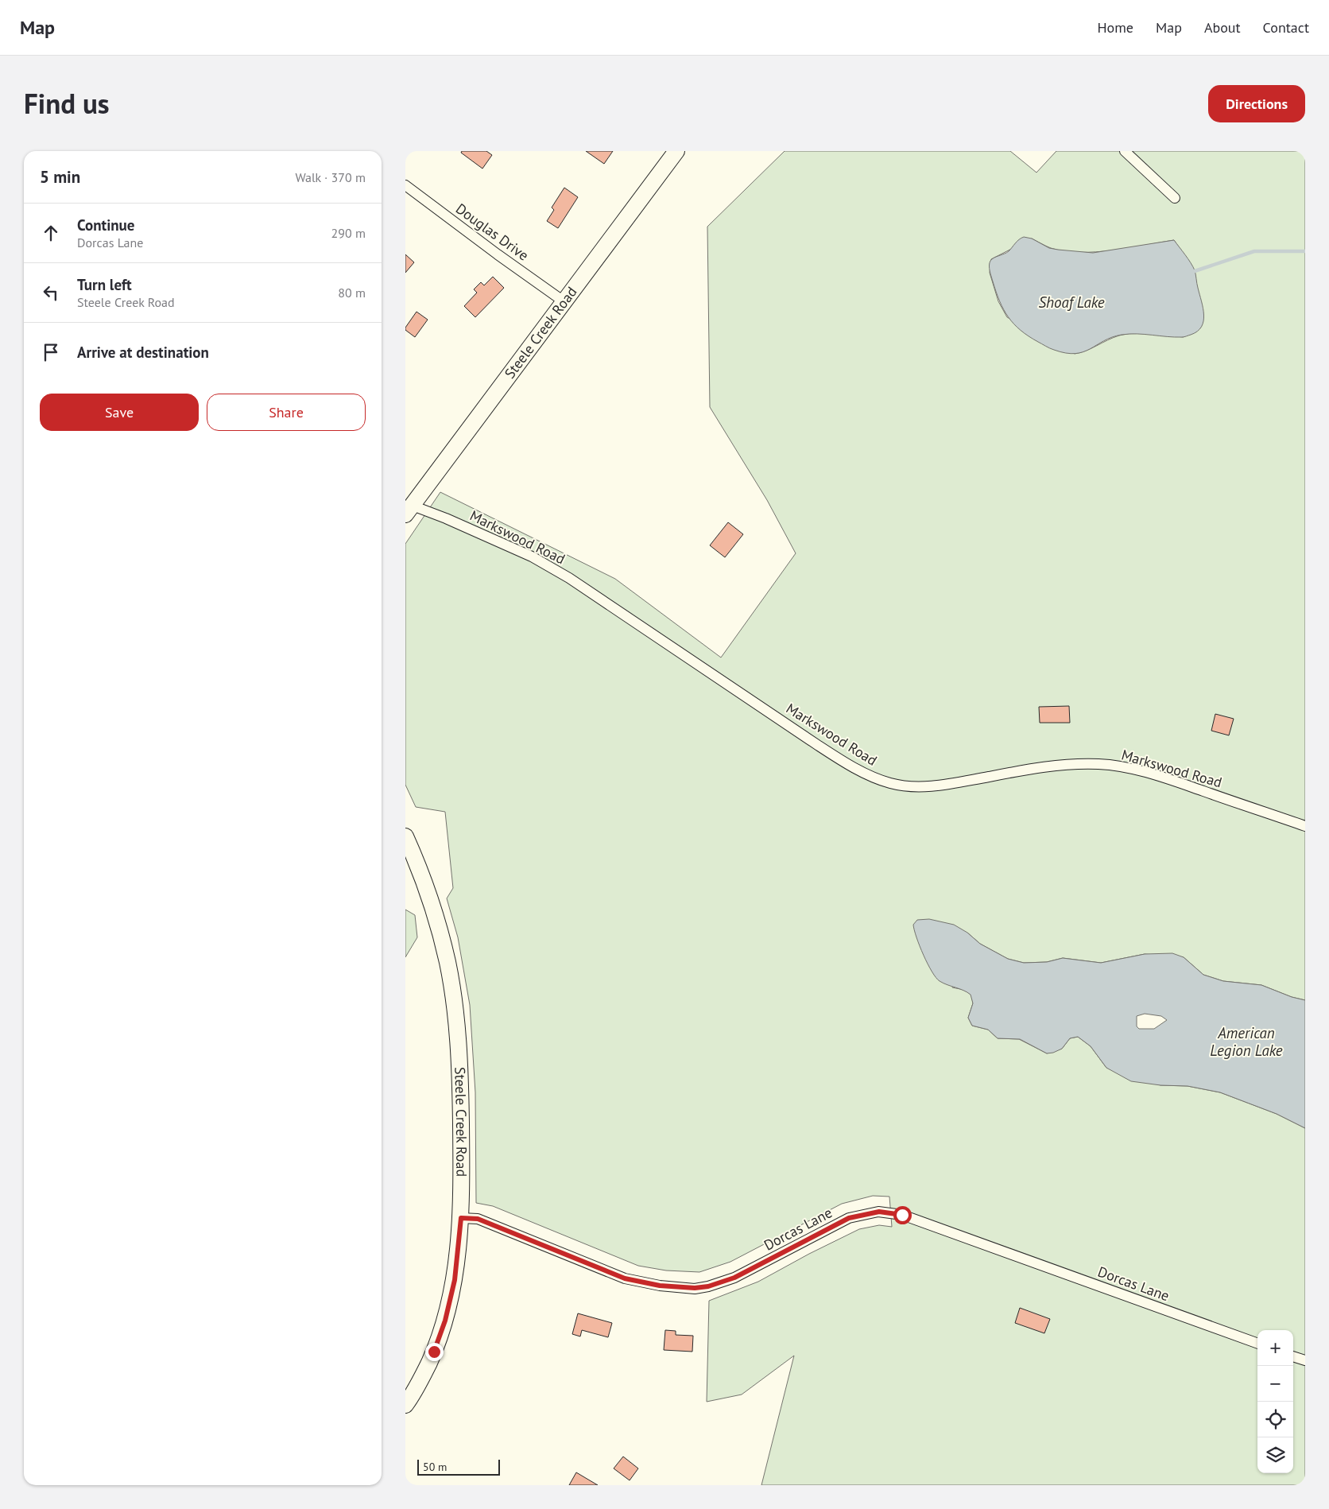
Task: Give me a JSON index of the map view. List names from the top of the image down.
{
  "streets": {
    "main road": ["Steele Creek Road"],
    "street": ["Douglas Drive", "Markswood Road", "Dorcas Lane"]
  },
  "crossings": [
    ["Douglas Drive", "Steele Creek Road"],
    ["Steele Creek Road", "Markswood Road"],
    ["Steele Creek Road", "Dorcas Lane"]
  ],
  "water": ["Shoaf Lake", "American Legion Lake"],
  "scale_bar": "50 m",
  "page": {
    "header": "Map",
    "nav": [
      "Home",
      "Map",
      "About",
      "Contact"
    ],
    "title": "Find us",
    "buttons": [
      "Directions",
      ["Save", "Share"]
    ],
    "heading": ["5 min", "Walk · 370 m"],
    "list": [
      ["Continue", "Dorcas Lane", "290 m"],
      ["Turn left", "Steele Creek Road", "80 m"],
      "Arrive at destination"
    ],
    "map_buttons": ["+", "−"],
    "scale": "50 m"
  }
}
